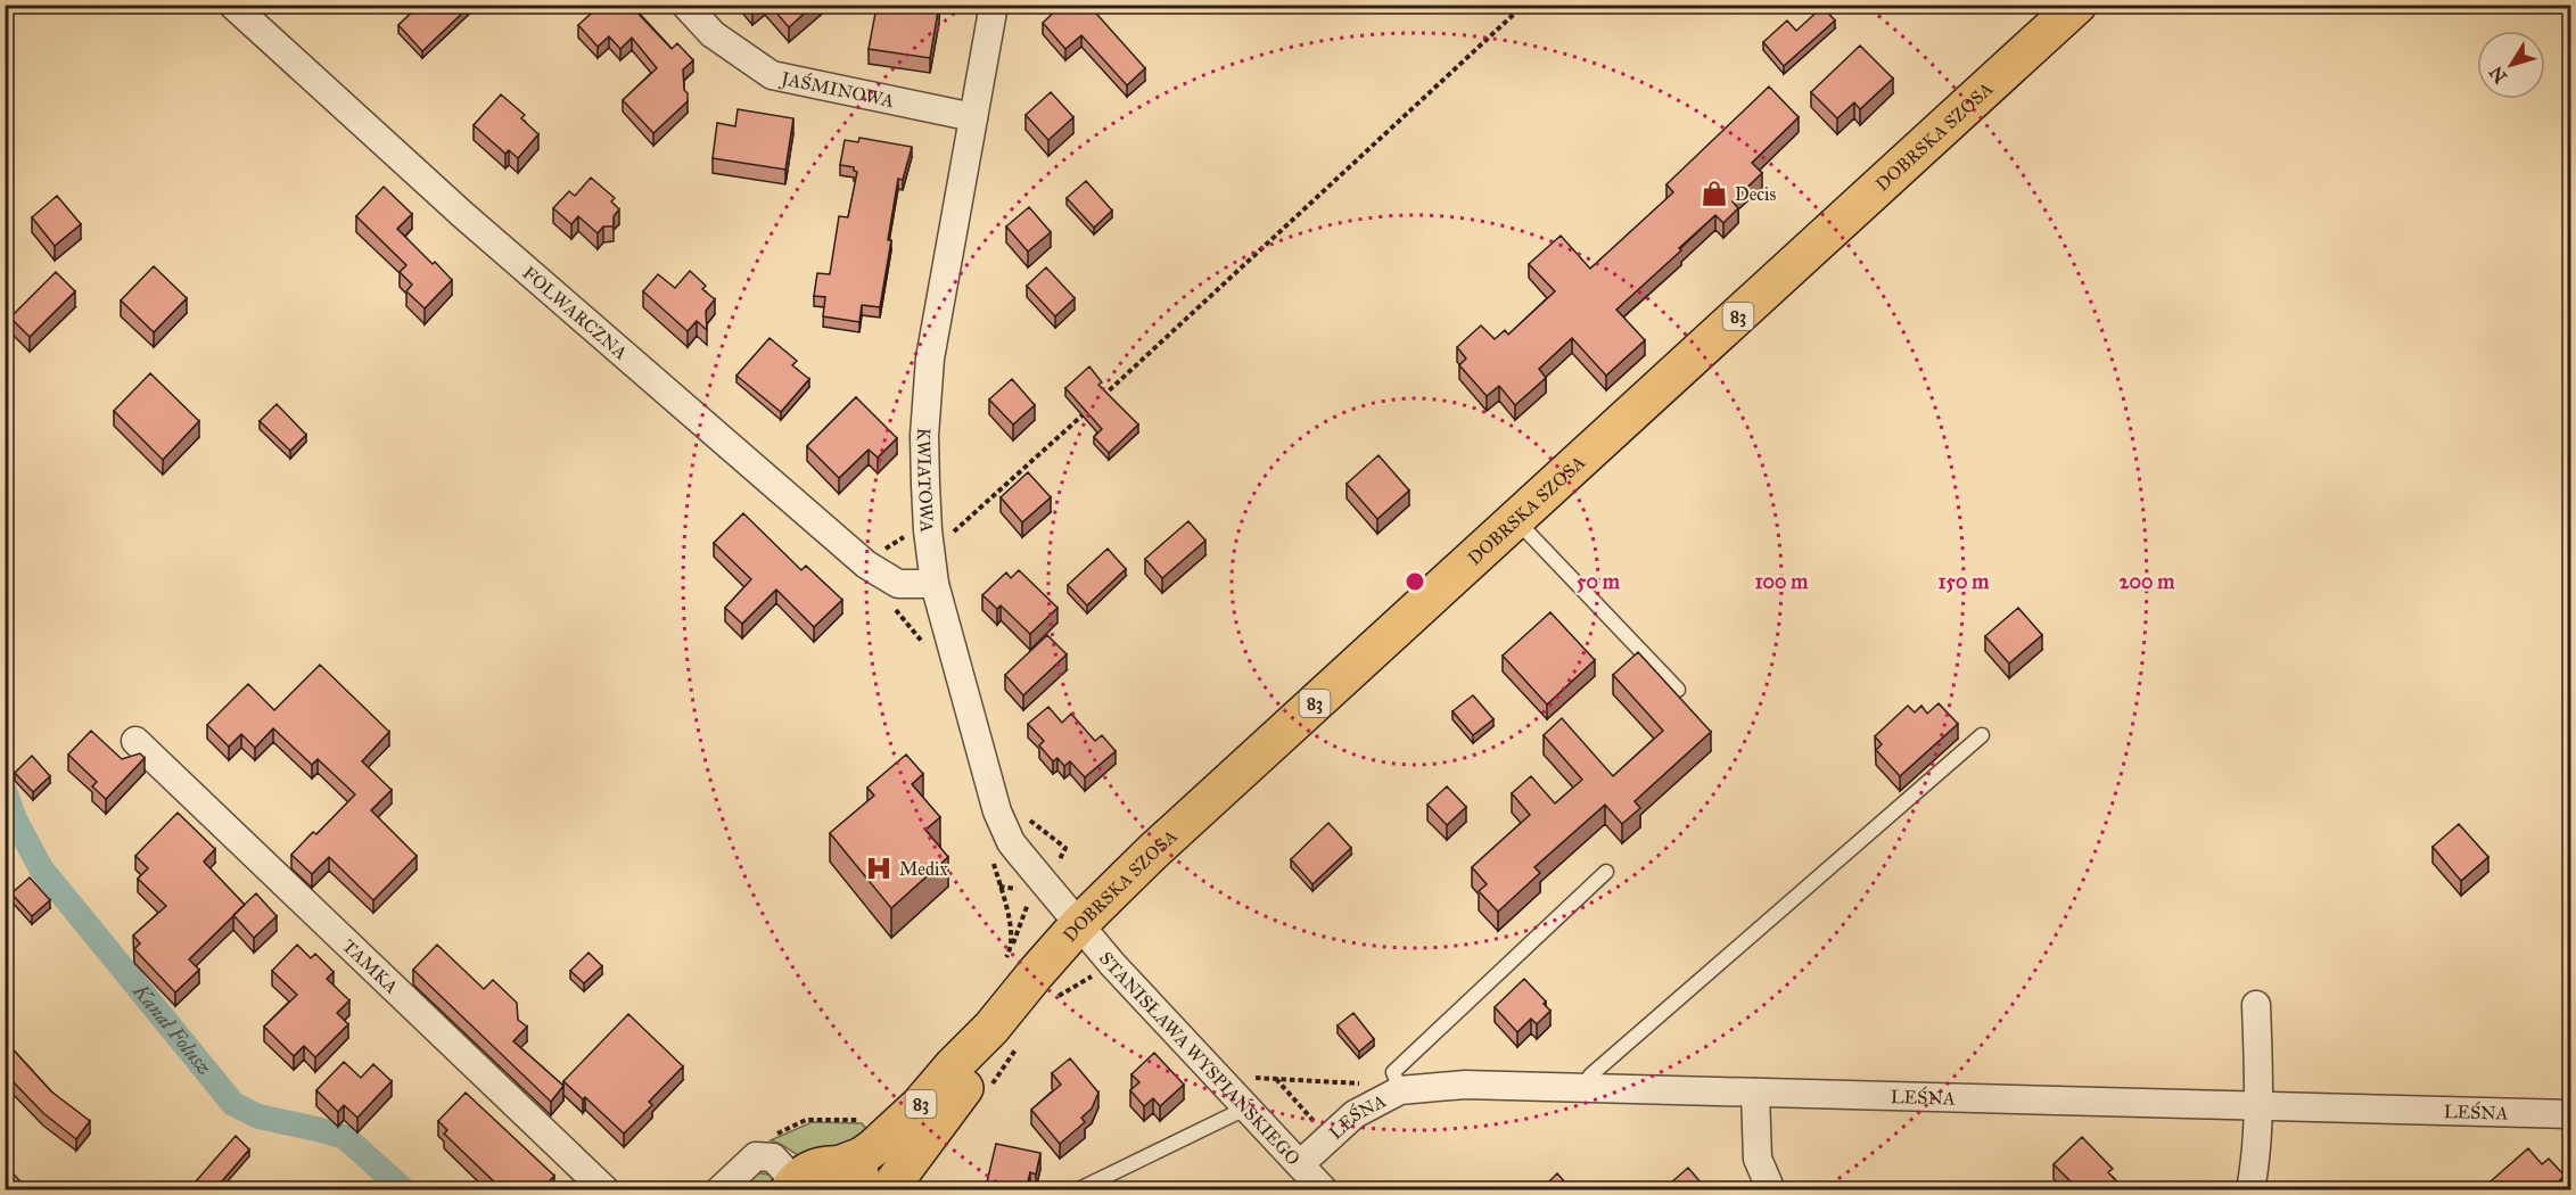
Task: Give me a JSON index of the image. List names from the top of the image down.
{
  "streets": {
    "main road": ["DOBRSKA SZOSA", "83"],
    "street": [
      "JAŚMINOWA",
      "FOLWARCZNA",
      "KWIATOWA",
      "TAMKA",
      "STANISŁAWA WYSPIAŃSKIEGO",
      "LEŚNA"
    ]
  },
  "crossings": [
    ["JAŚMINOWA", "KWIATOWA"],
    ["DOBRSKA SZOSA", "KWIATOWA"],
    ["DOBRSKA SZOSA", "STANISŁAWA WYSPIAŃSKIEGO"],
    ["FOLWARCZNA", "KWIATOWA"],
    ["KWIATOWA", "STANISŁAWA WYSPIAŃSKIEGO"],
    ["STANISŁAWA WYSPIAŃSKIEGO", "LEŚNA"]
  ],
  "water": ["Kanał Folusz"],
  "places": {
    "shop": ["Decis"],
    "hospital": ["Medix"]
  },
  "north": "bottom left",
  "rings": [
    "50 m",
    "100 m",
    "150 m",
    "200 m"
  ]
}
